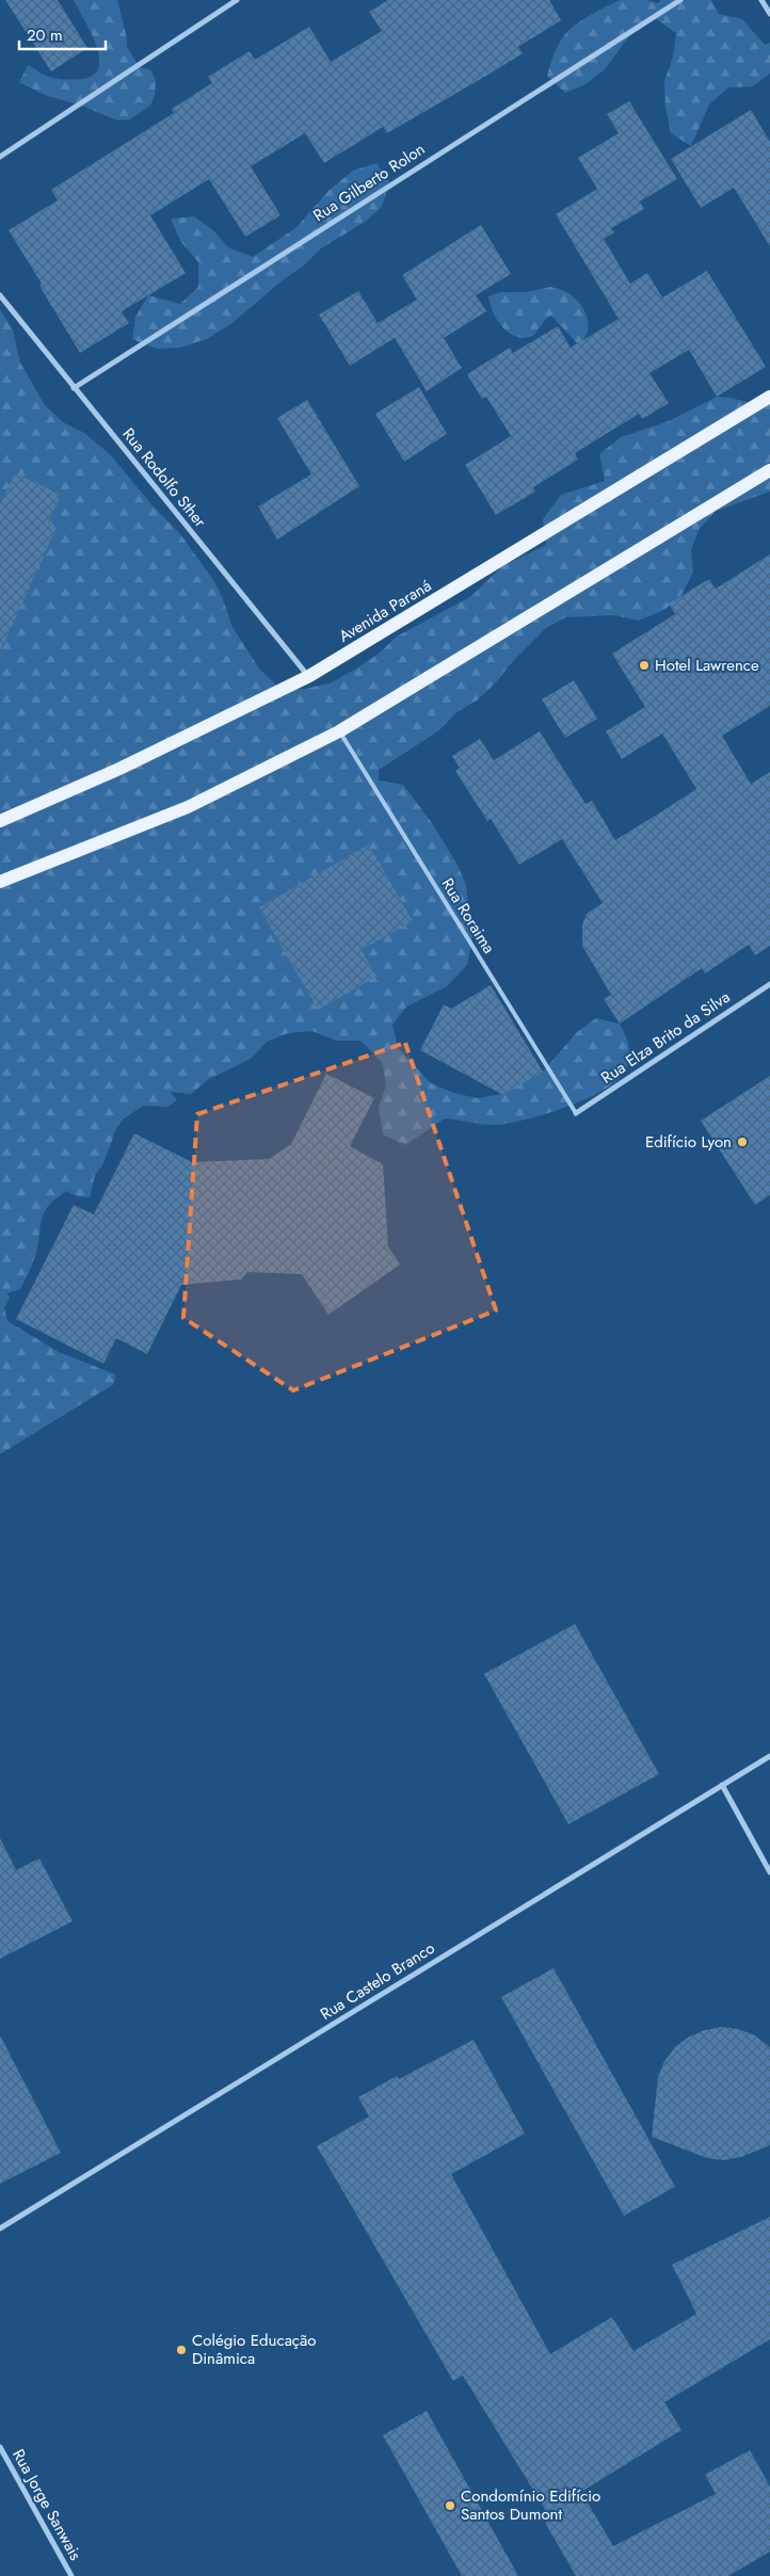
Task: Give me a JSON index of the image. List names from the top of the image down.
{
  "streets": {
    "main road": ["Avenida Paraná"],
    "street": [
      "Rua Gilberto Rolon",
      "Rua Rodolfo Sther",
      "Rua Elza Brito da Silva",
      "Rua Castelo Branco",
      "Rua Jorge Sanwais"
    ],
    "lane": ["Rua Roraima"]
  },
  "crossings": [
    ["Rua Gilberto Rolon", "Rua Rodolfo Sther"],
    ["Rua Rodolfo Sther", "Avenida Paraná"],
    ["Rua Roraima", "Rua Elza Brito da Silva"]
  ],
  "places": [
    "Hotel Lawrence",
    "Edifício Lyon",
    "Colégio Educação Dinâmica",
    "Condomínio Edifício Santos Dumont"
  ],
  "scale_bar": "20 m"
}
